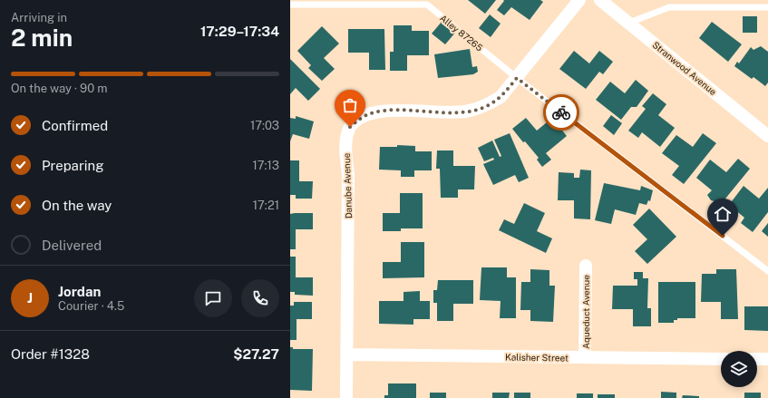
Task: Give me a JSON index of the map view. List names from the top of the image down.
{
  "streets": {
    "street": [
      "Stranwood Avenue",
      "Danube Avenue",
      "Aqueduct Avenue",
      "Kalisher Street"
    ],
    "lane": ["Alley 87265"]
  },
  "crossings": [
    ["Alley 87265", "Danube Avenue"],
    ["Danube Avenue", "Kalisher Street"],
    ["Aqueduct Avenue", "Kalisher Street"]
  ],
  "page": {
    "heading": ["2 min", "Arriving in", "17:29–17:34"],
    "panel": [
      "Jordan",
      "Courier · 4.5",
      "Order #1328",
      "$27.27"
    ],
    "bar": "On the way · 90 m",
    "list": [
      ["Confirmed", "17:03"],
      ["Preparing", "17:13"],
      ["On the way", "17:21"],
      "Delivered"
    ],
    "round": "J"
  }
}
